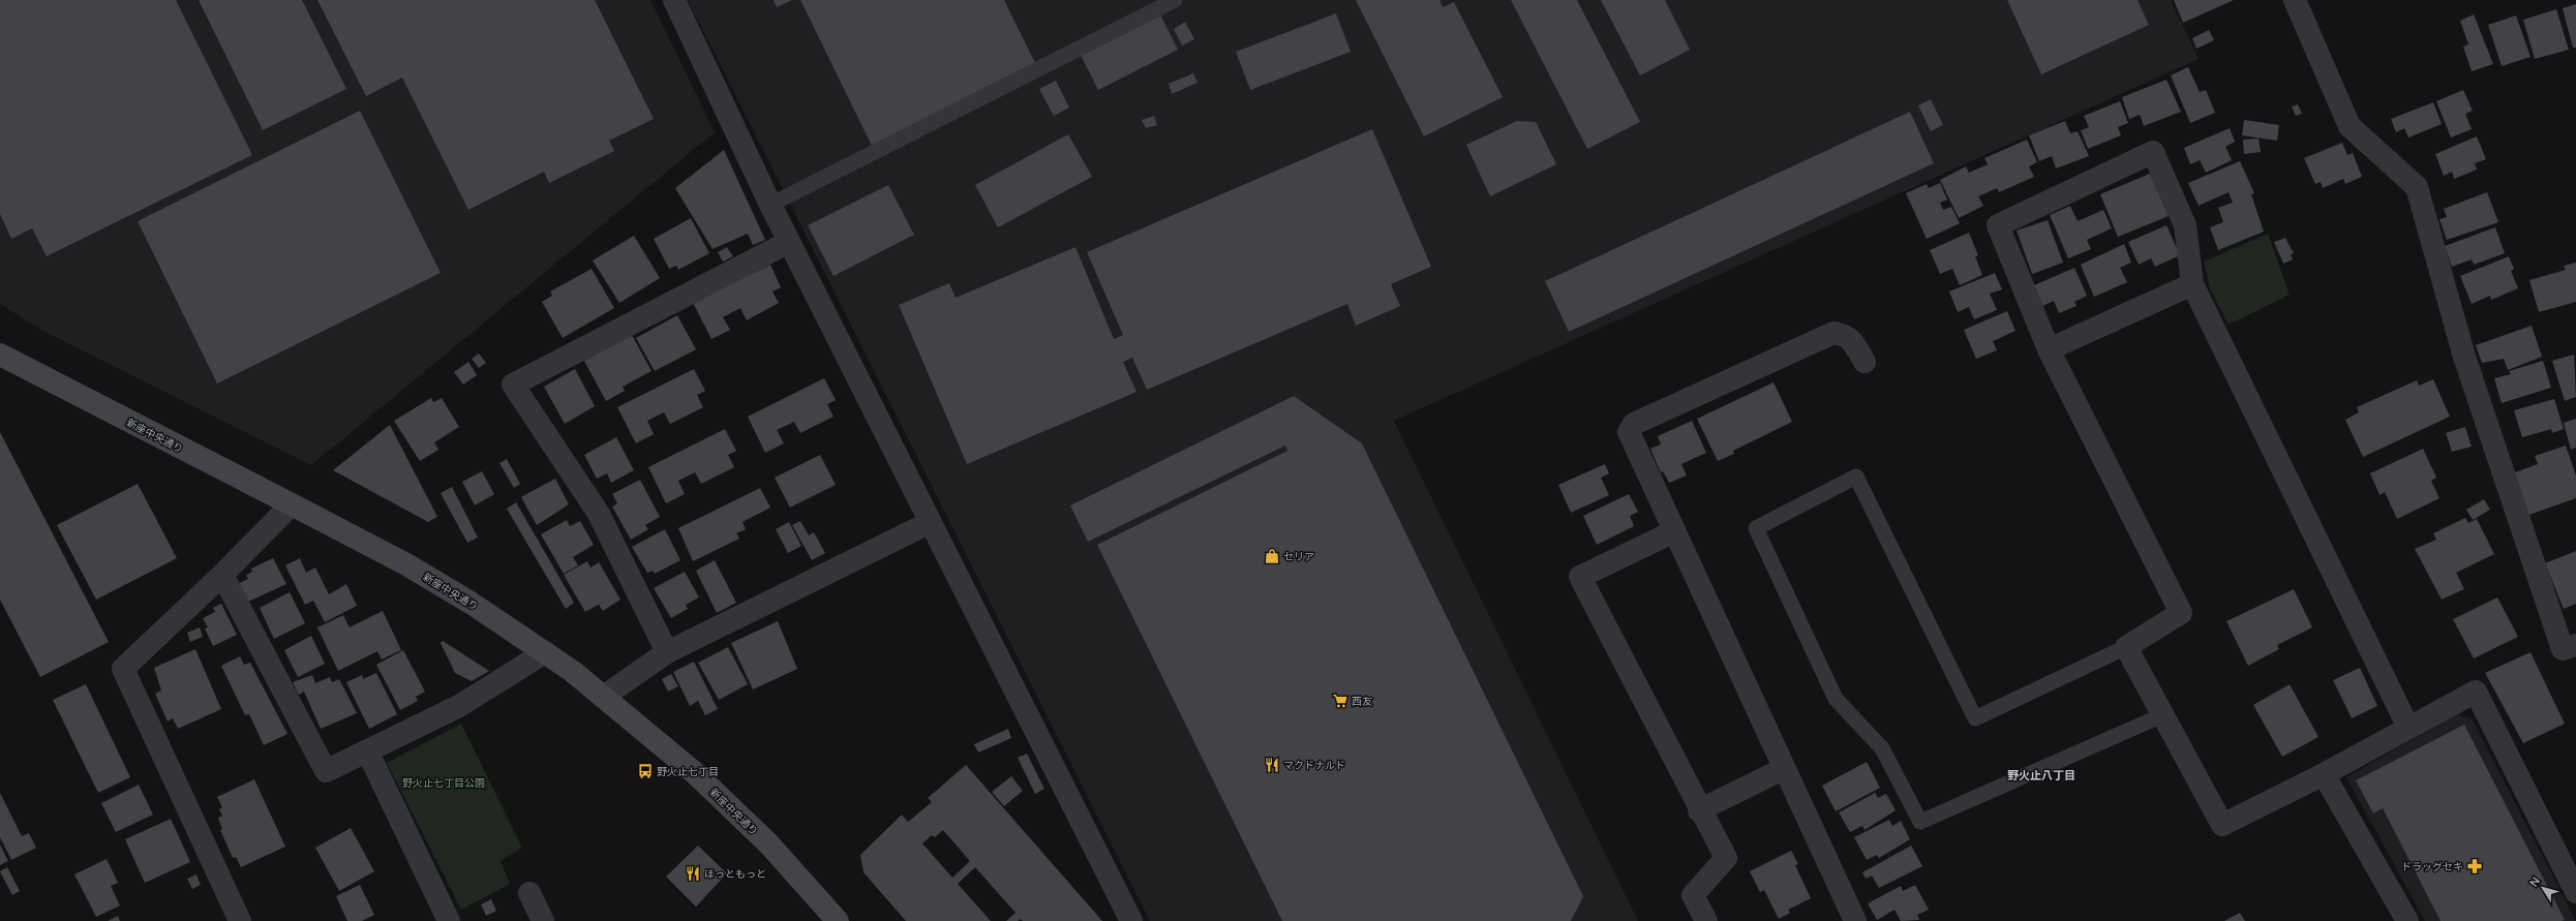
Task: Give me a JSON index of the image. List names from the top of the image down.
{
  "streets": {
    "street": ["新座中央通り"]
  },
  "districts": ["野火止八丁目"],
  "parks": ["野火止七丁目公園"],
  "places": {
    "shop": ["セリア"],
    "supermarket": ["西友"],
    "restaurant": ["マクドナルド", "ほっともっと"],
    "bus stop": ["野火止七丁目"],
    "pharmacy": ["ドラッグセキ"]
  },
  "north": "top left"
}
